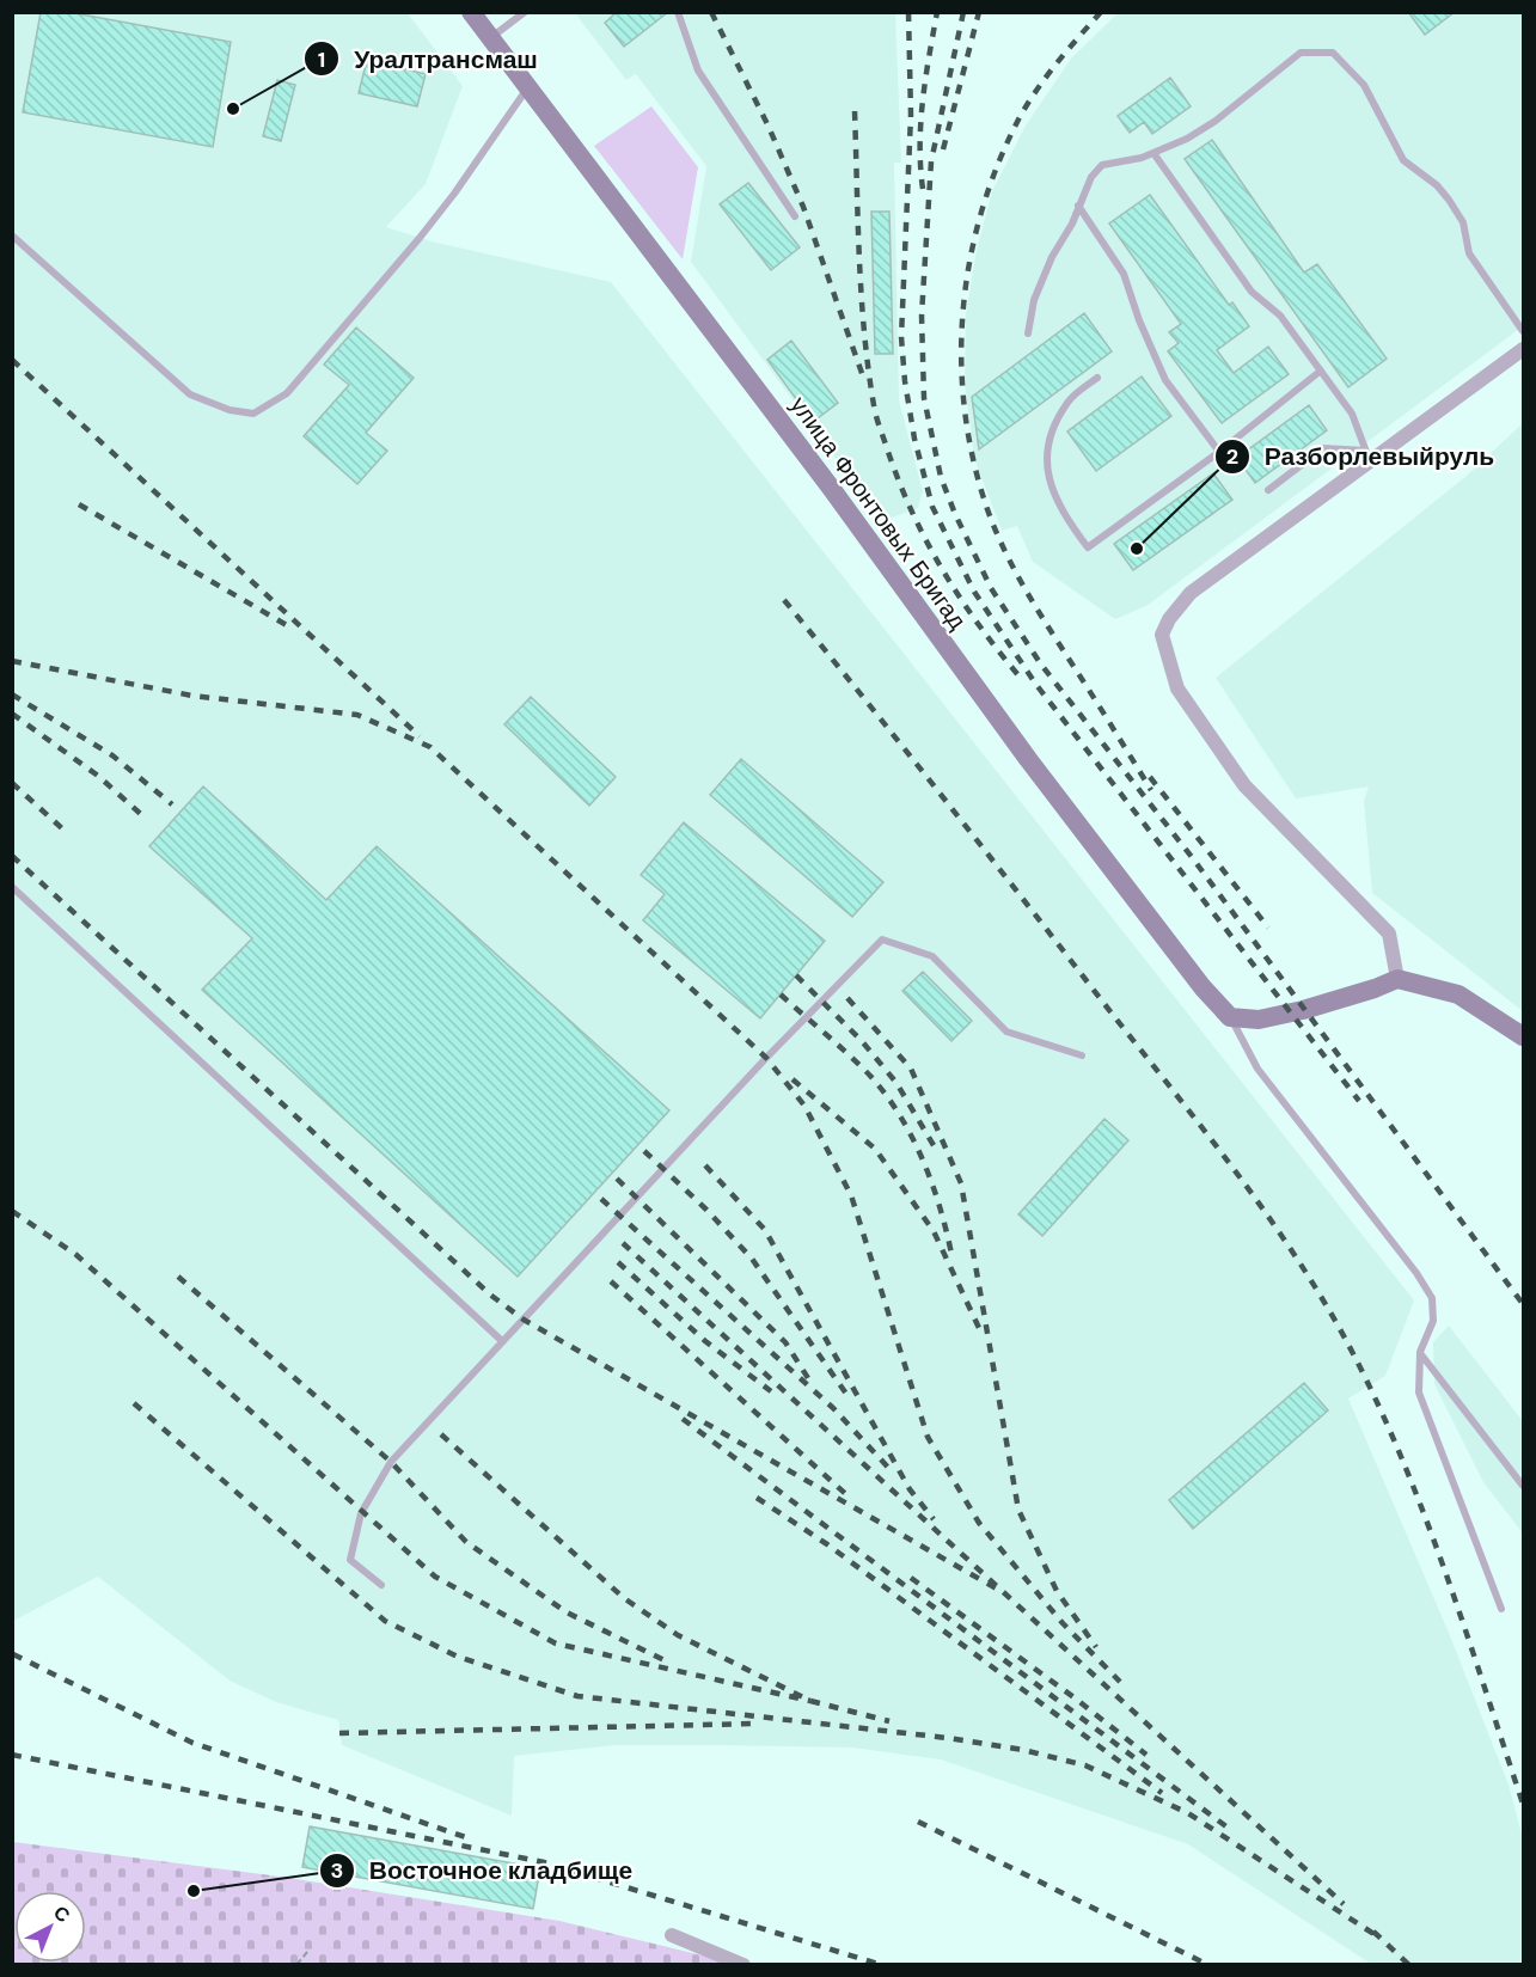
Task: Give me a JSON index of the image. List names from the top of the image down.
{
  "streets": {
    "main road": ["улица Фронтовых Бригад"]
  },
  "places": ["Уралтрансмаш", "Разборлевыйруль", "Восточное кладбище"],
  "north": "top right"
}
